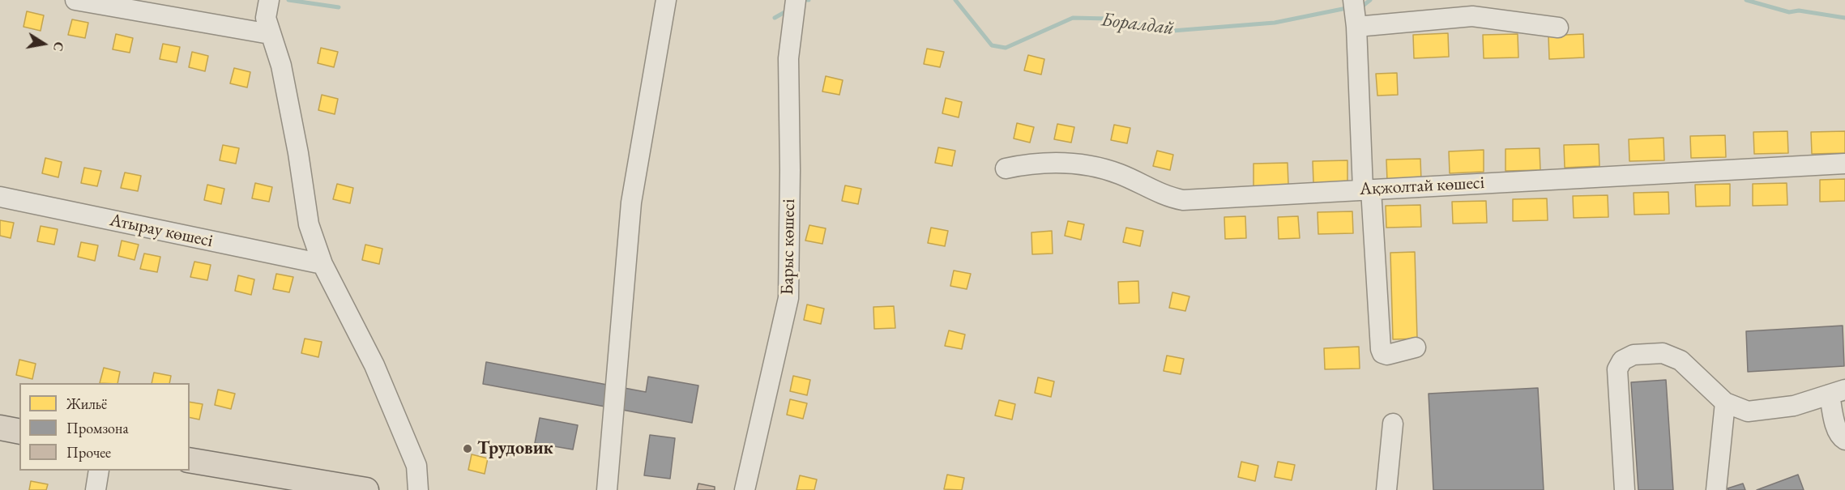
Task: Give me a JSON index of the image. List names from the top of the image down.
{
  "streets": {
    "street": ["Ақжолтай көшесі", "Атырау көшесі", "Барыс көшесі"]
  },
  "water": ["Боралдай"],
  "places": ["Трудовик"],
  "legend": ["Жильё", "Промзона", "Прочее"],
  "north": "right"
}
